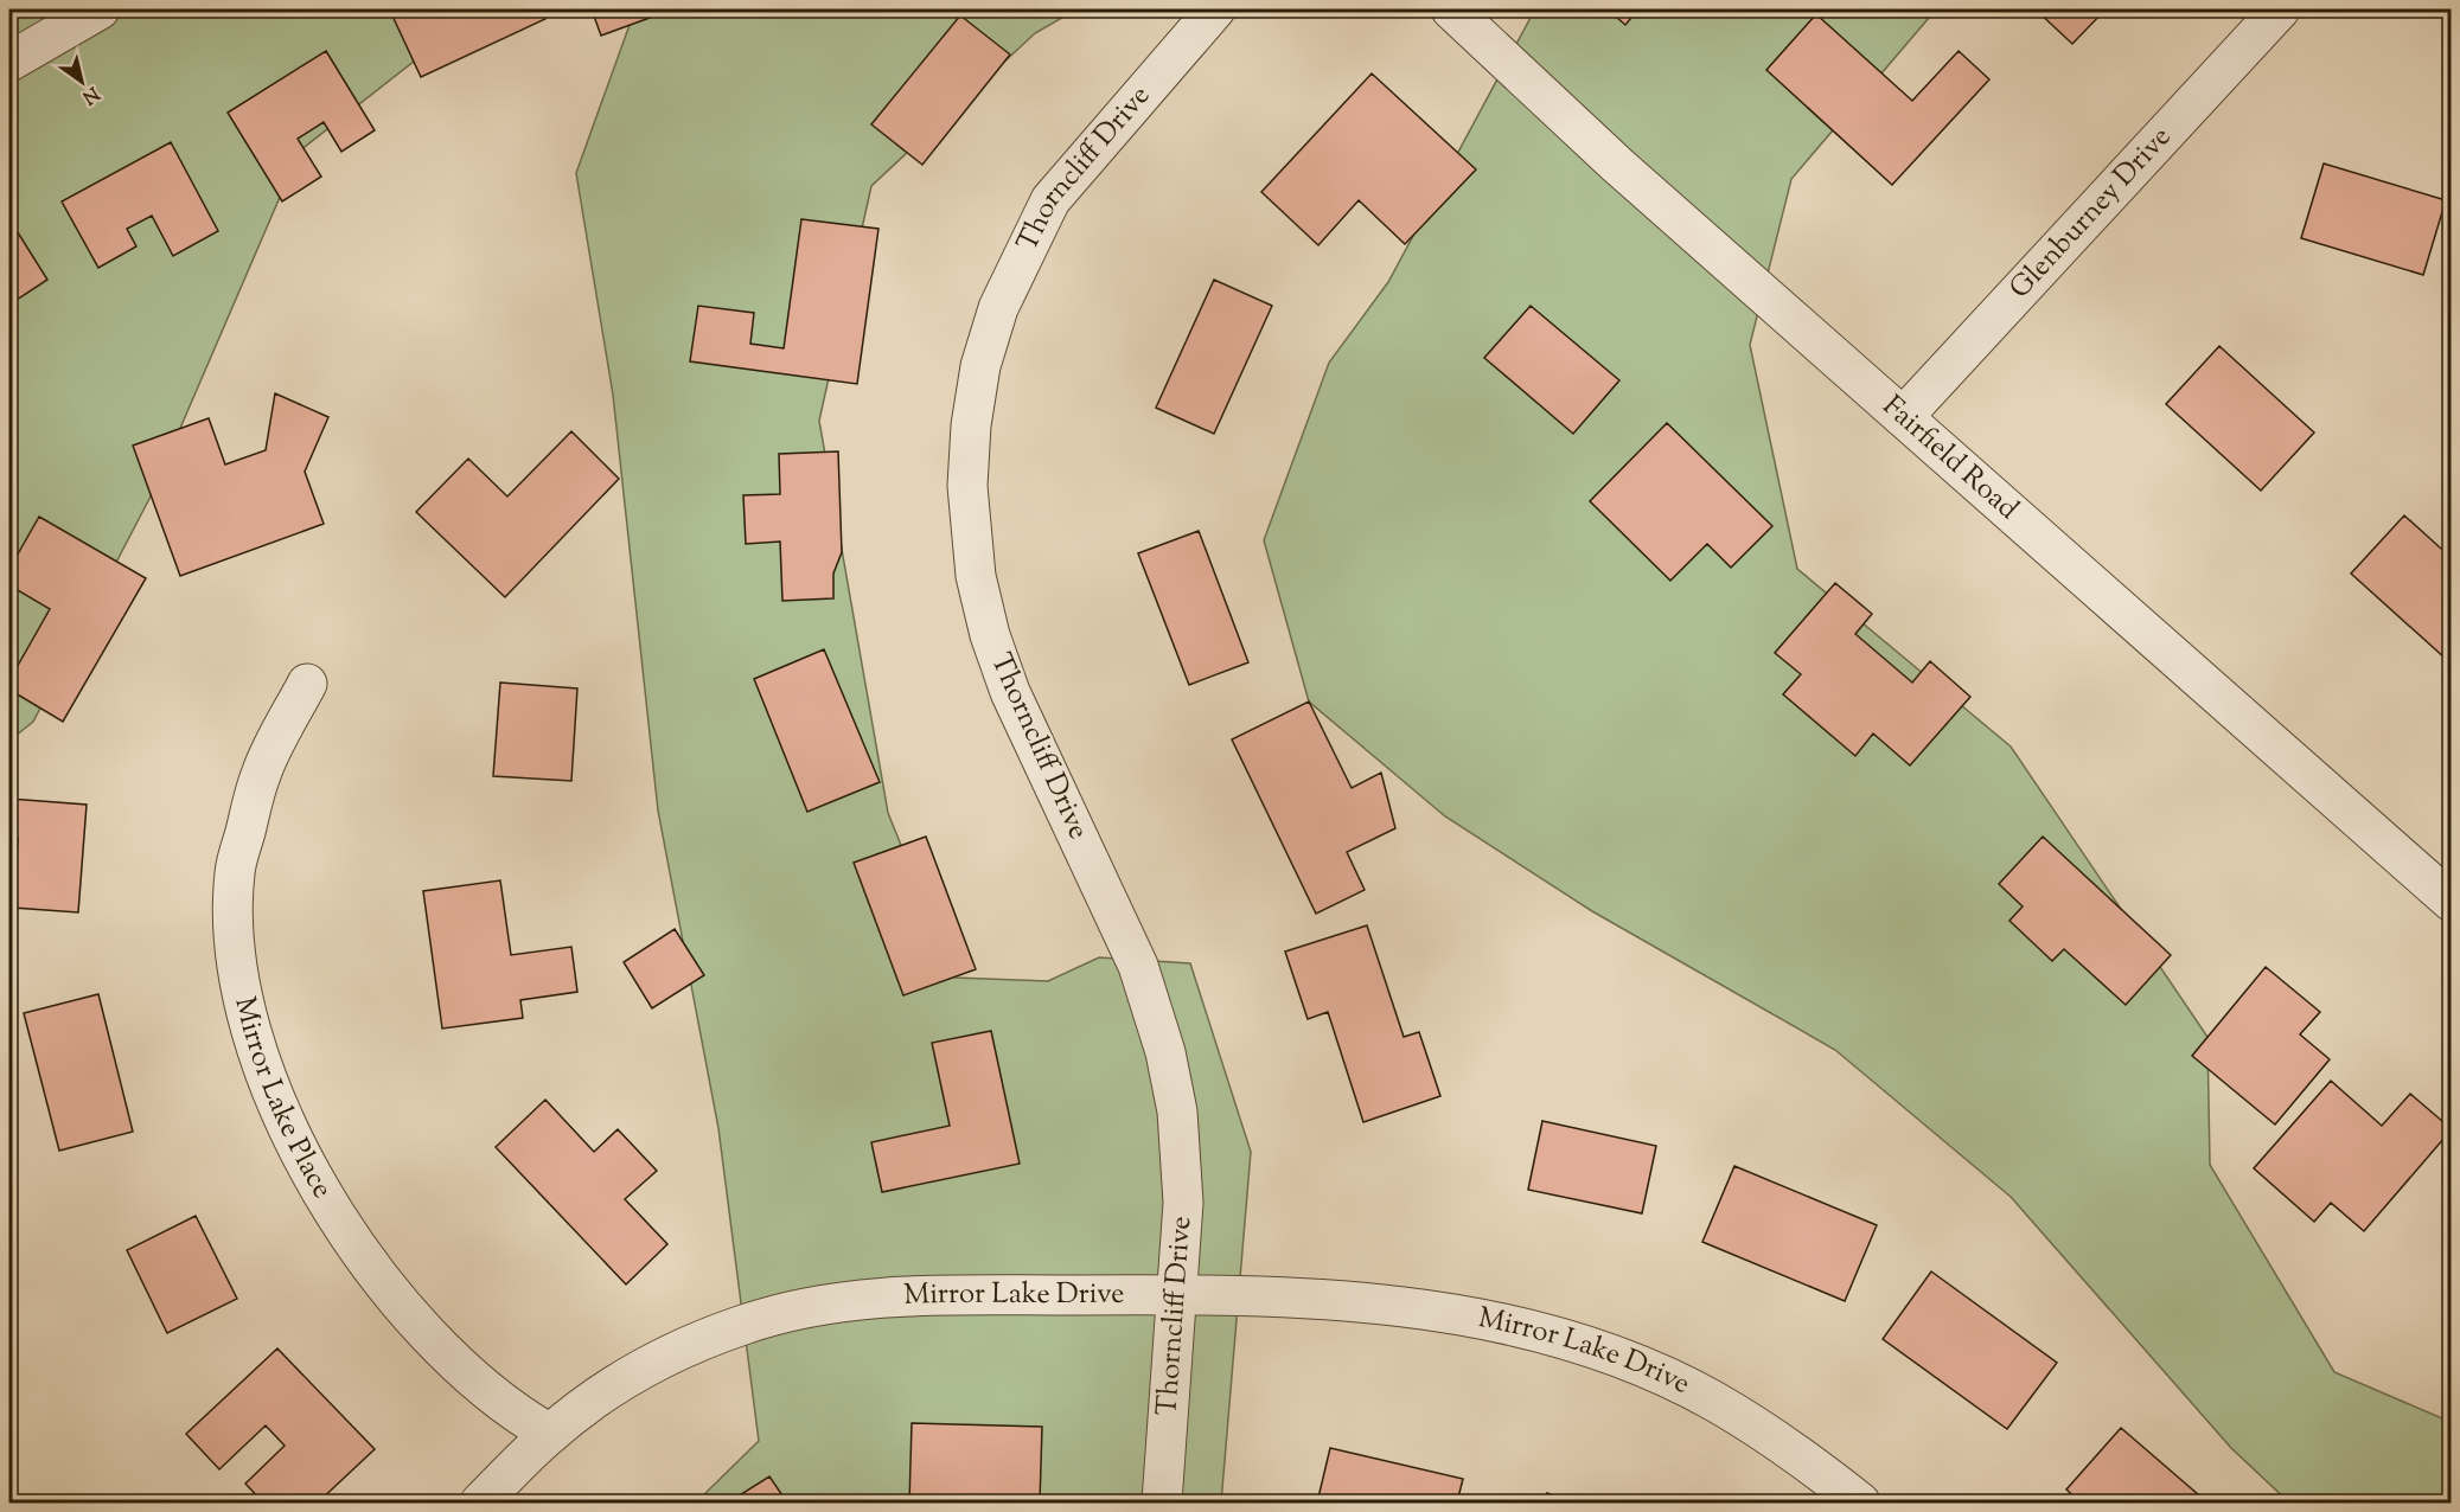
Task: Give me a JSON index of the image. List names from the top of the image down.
{
  "streets": {
    "street": [
      "Thorncliff Drive",
      "Glenburney Drive",
      "Fairfield Road",
      "Mirror Lake Place",
      "Mirror Lake Drive"
    ]
  },
  "crossings": [
    ["Thorncliff Drive", "Mirror Lake Drive"],
    ["Glenburney Drive", "Fairfield Road"],
    ["Mirror Lake Place", "Mirror Lake Drive"]
  ],
  "north": "bottom right"
}
